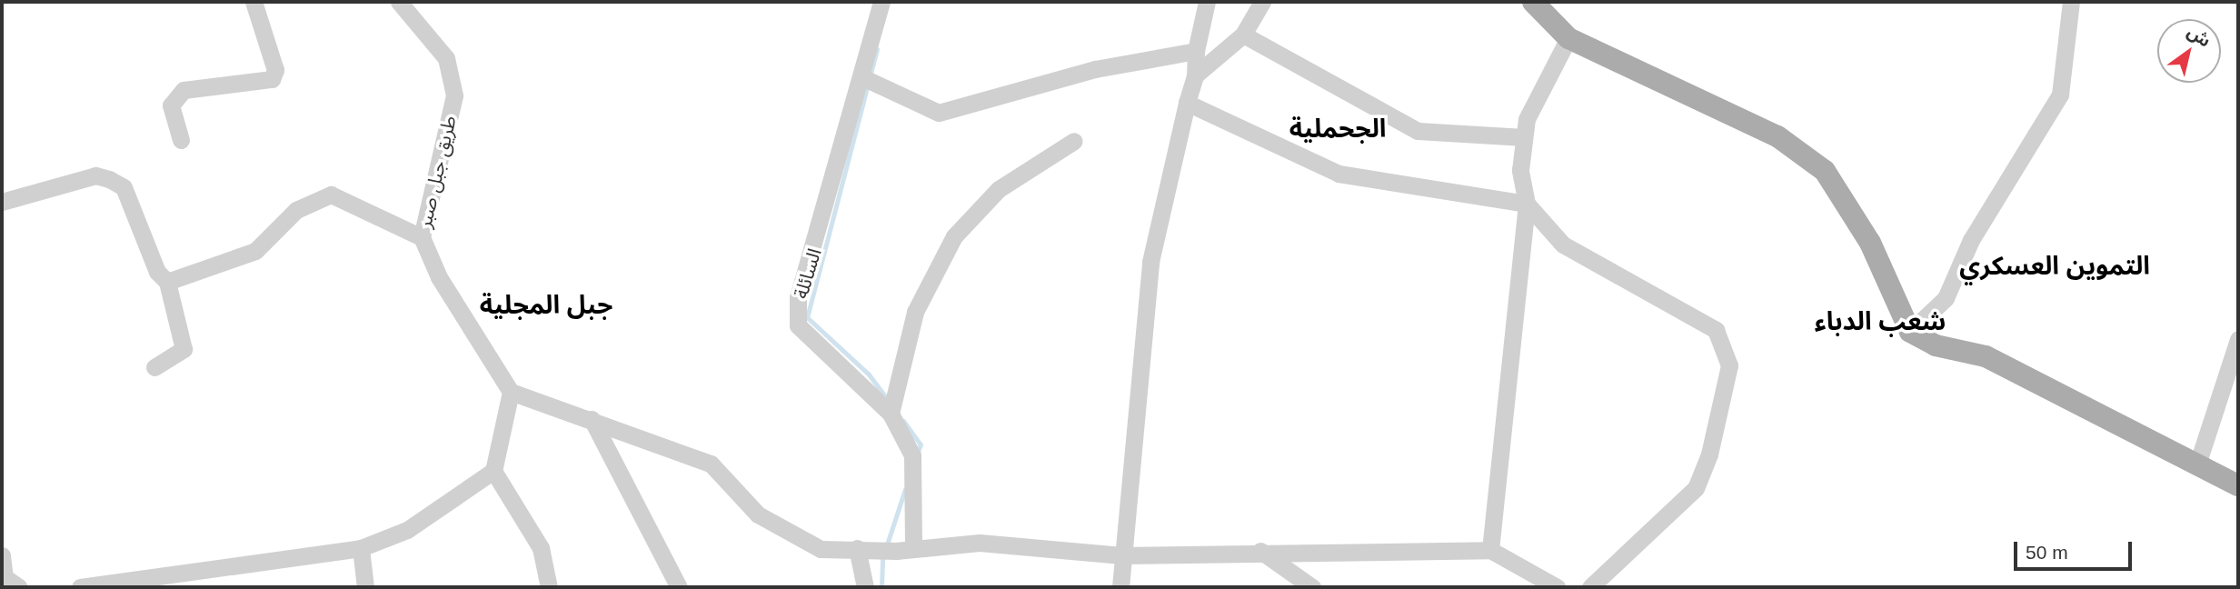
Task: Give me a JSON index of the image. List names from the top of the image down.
{
  "streets": {
    "street": ["طريق جبل صبر", "السائلة"]
  },
  "districts": [
    "الجحملية",
    "التموين العسكري",
    "جبل المجلية",
    "شعب الدباء"
  ],
  "scale_bar": "50 m",
  "north": "top right"
}
